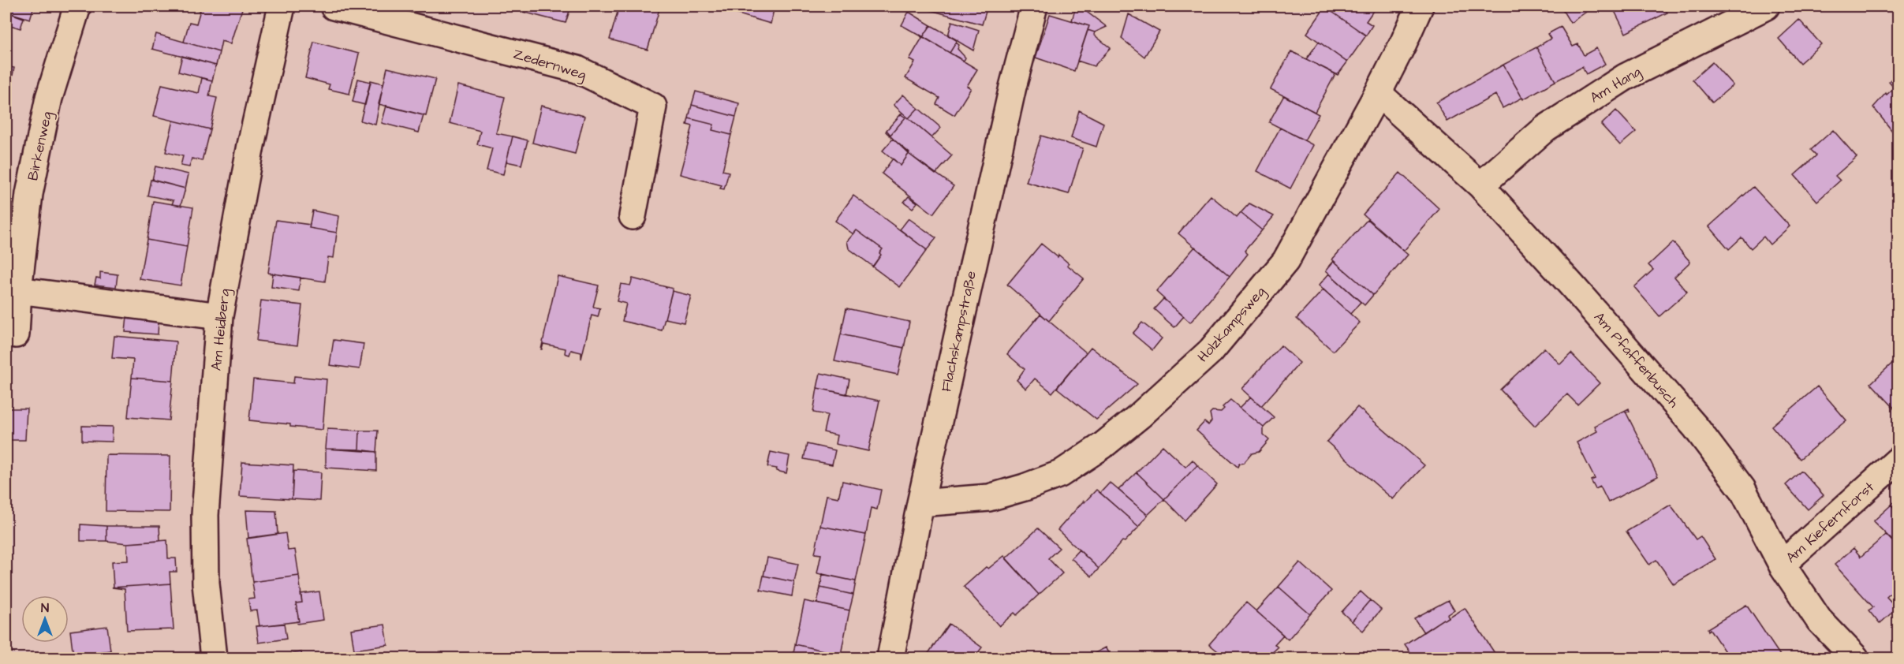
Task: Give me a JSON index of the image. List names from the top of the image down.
{
  "streets": {
    "street": [
      "Zedernweg",
      "Am Hang",
      "Birkenweg",
      "Holzkampsweg",
      "Am Heidberg",
      "Flachskampstraße",
      "Am Pfaffenbusch",
      "Am Kiefernforst"
    ]
  },
  "crossings": [
    ["Am Hang", "Am Pfaffenbusch"],
    ["Holzkampsweg", "Flachskampstraße"],
    ["Holzkampsweg", "Am Pfaffenbusch"],
    ["Am Pfaffenbusch", "Am Kiefernforst"]
  ],
  "north": "top"
}
